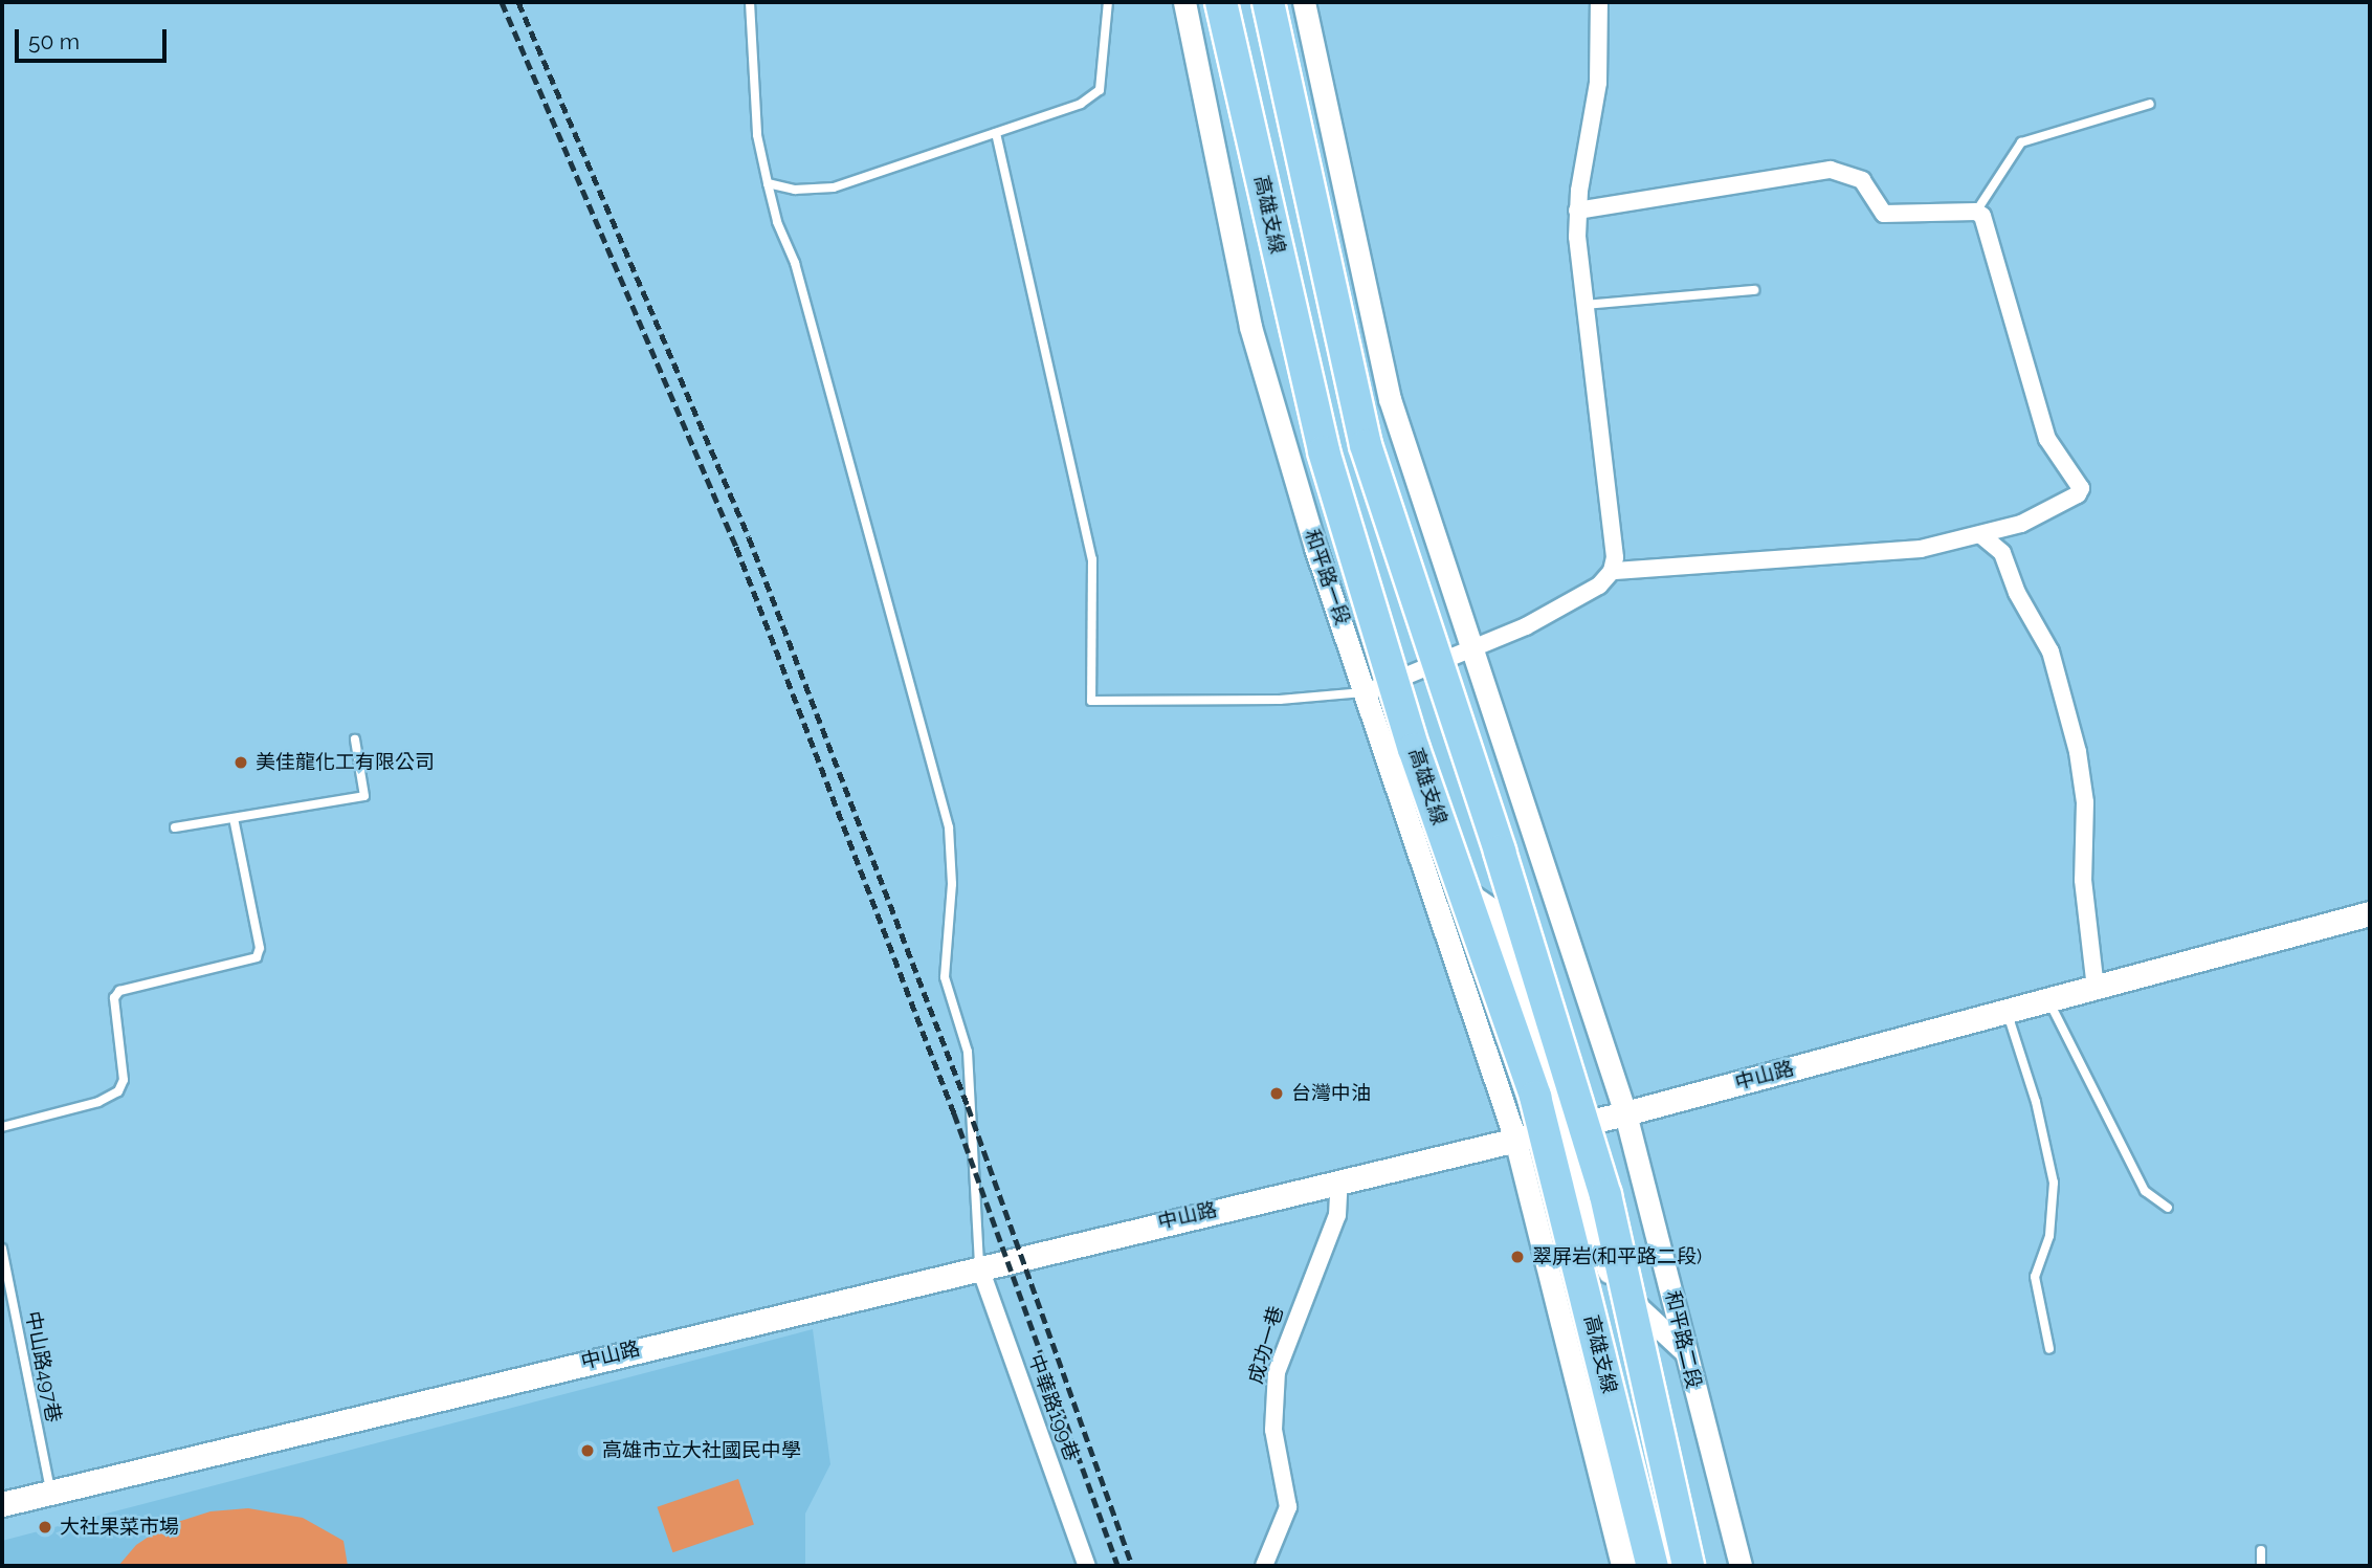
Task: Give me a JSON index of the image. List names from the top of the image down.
{
  "streets": {
    "highway": ["高雄支線"],
    "main road": ["中山路"],
    "street": [
      "和平路一段",
      "和平路二段",
      "成功一巷",
      "中華路199巷"
    ],
    "lane": ["中山路497巷"]
  },
  "crossings": [
    ["和平路一段", "中山路"],
    ["中山路", "和平路二段"],
    ["中山路", "成功一巷"],
    ["中山路", "中山路497巷"],
    ["中山路", "中華路199巷"]
  ],
  "places": [
    "美佳龍化工有限公司",
    "台灣中油",
    "翠屏岩(和平路二段)",
    "高雄市立大社國民中學",
    "大社果菜市場"
  ],
  "scale_bar": "50 m"
}
